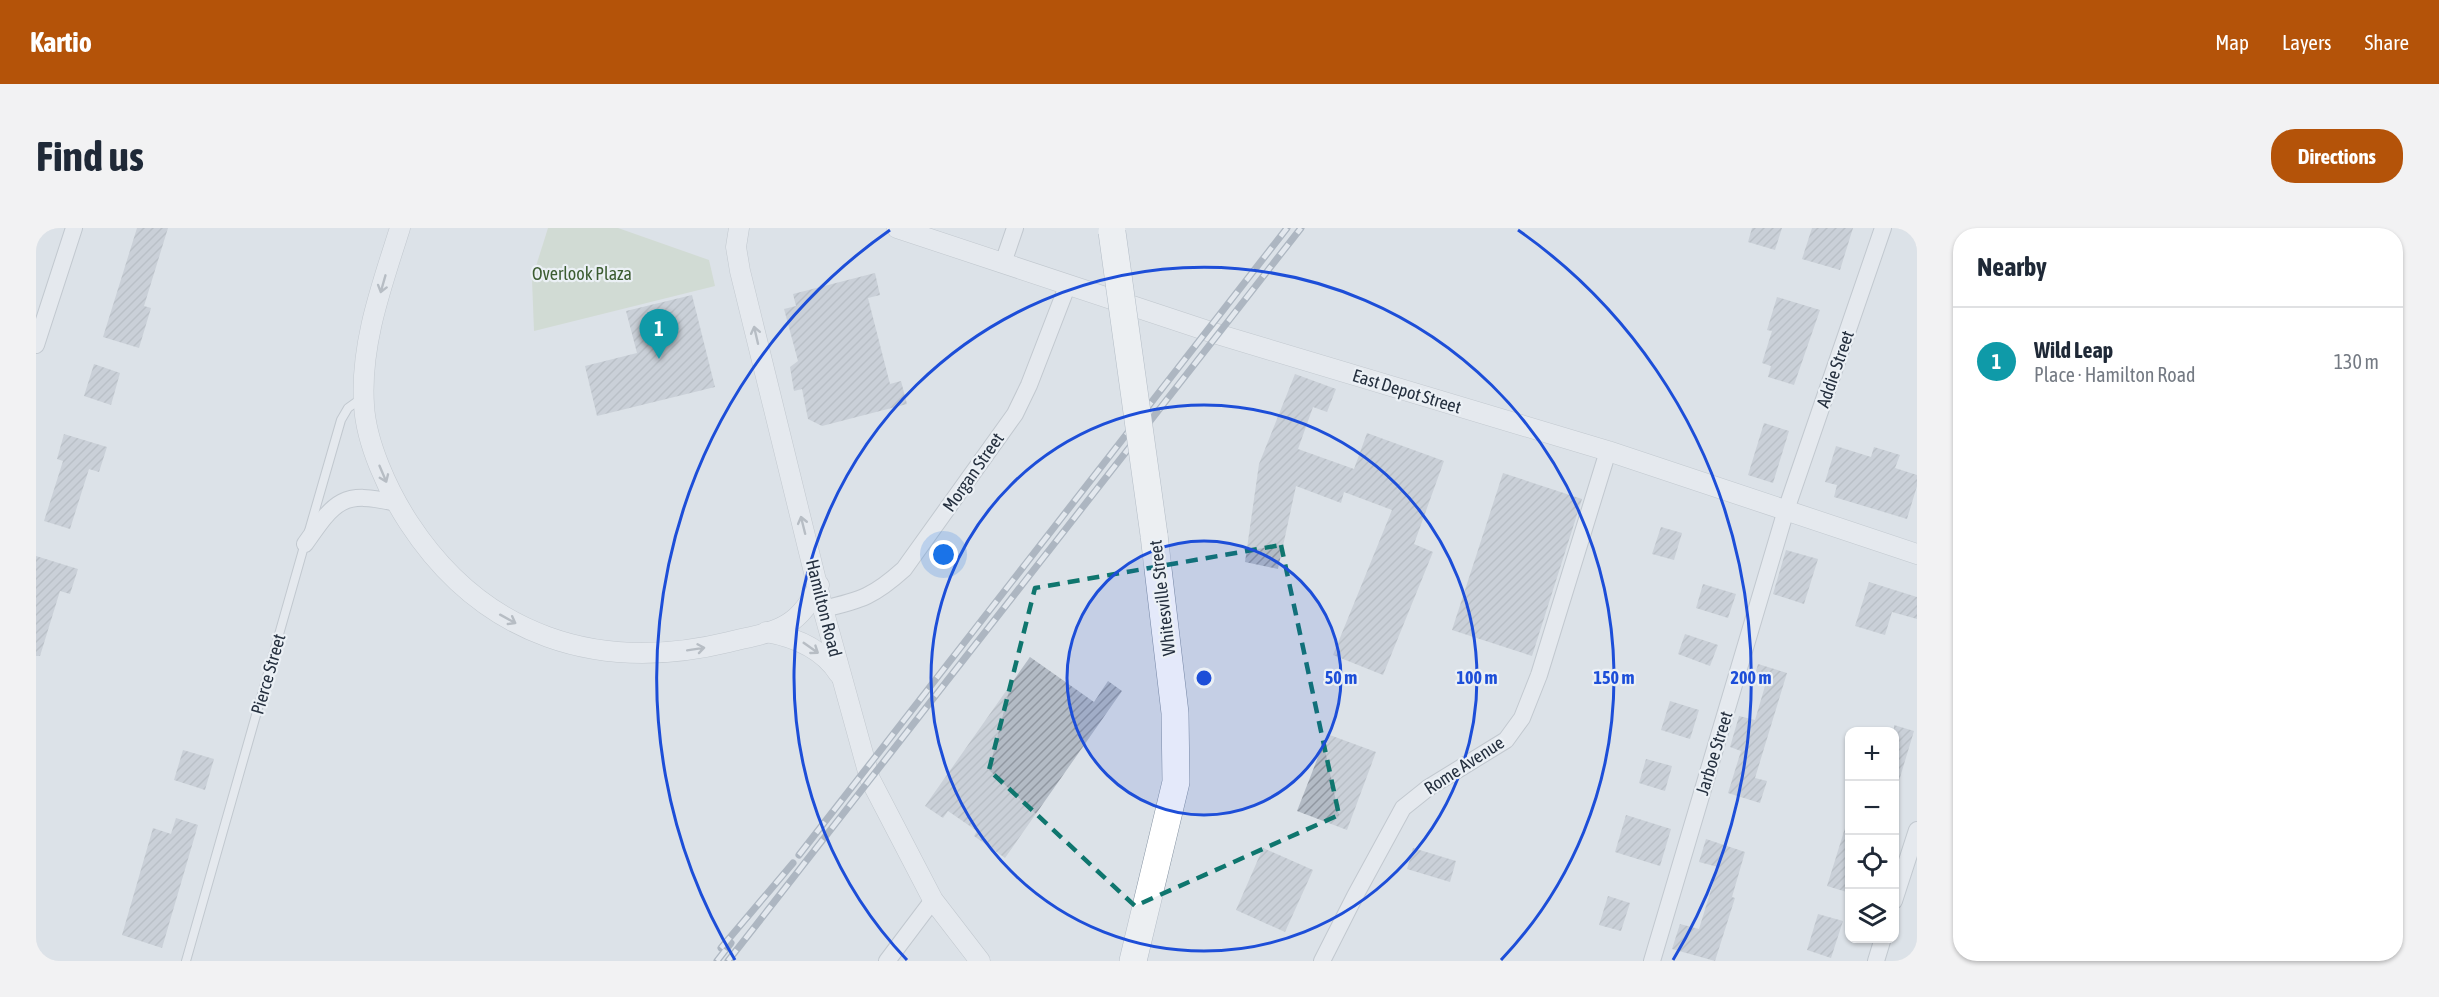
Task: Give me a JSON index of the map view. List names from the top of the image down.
{
  "streets": {
    "highway": ["Whitesville Street"],
    "street": [
      "Addie Street",
      "East Depot Street",
      "Morgan Street",
      "Hamilton Road",
      "Jarboe Street",
      "Rome Avenue"
    ],
    "lane": ["Pierce Street"]
  },
  "crossings": [
    ["Addie Street", "East Depot Street"],
    ["Addie Street", "Jarboe Street"],
    ["East Depot Street", "Morgan Street"],
    ["East Depot Street", "Jarboe Street"],
    ["East Depot Street", "Rome Avenue"],
    ["Morgan Street", "Hamilton Road"]
  ],
  "one_way": ["Hamilton Road"],
  "parks": ["Overlook Plaza"],
  "page": {
    "header": "Kartio",
    "nav": ["Map", "Layers", "Share"],
    "buttons": "Directions",
    "title": "Find us",
    "heading": "Nearby",
    "list": [
      {
        "mark": "1",
        "name": "Wild Leap",
        "note": "Place · Hamilton Road",
        "value": "130 m"
      }
    ],
    "pins": "1",
    "map_buttons": ["+", "−"]
  },
  "rings": [
    "50 m",
    "100 m",
    "150 m",
    "200 m"
  ]
}
